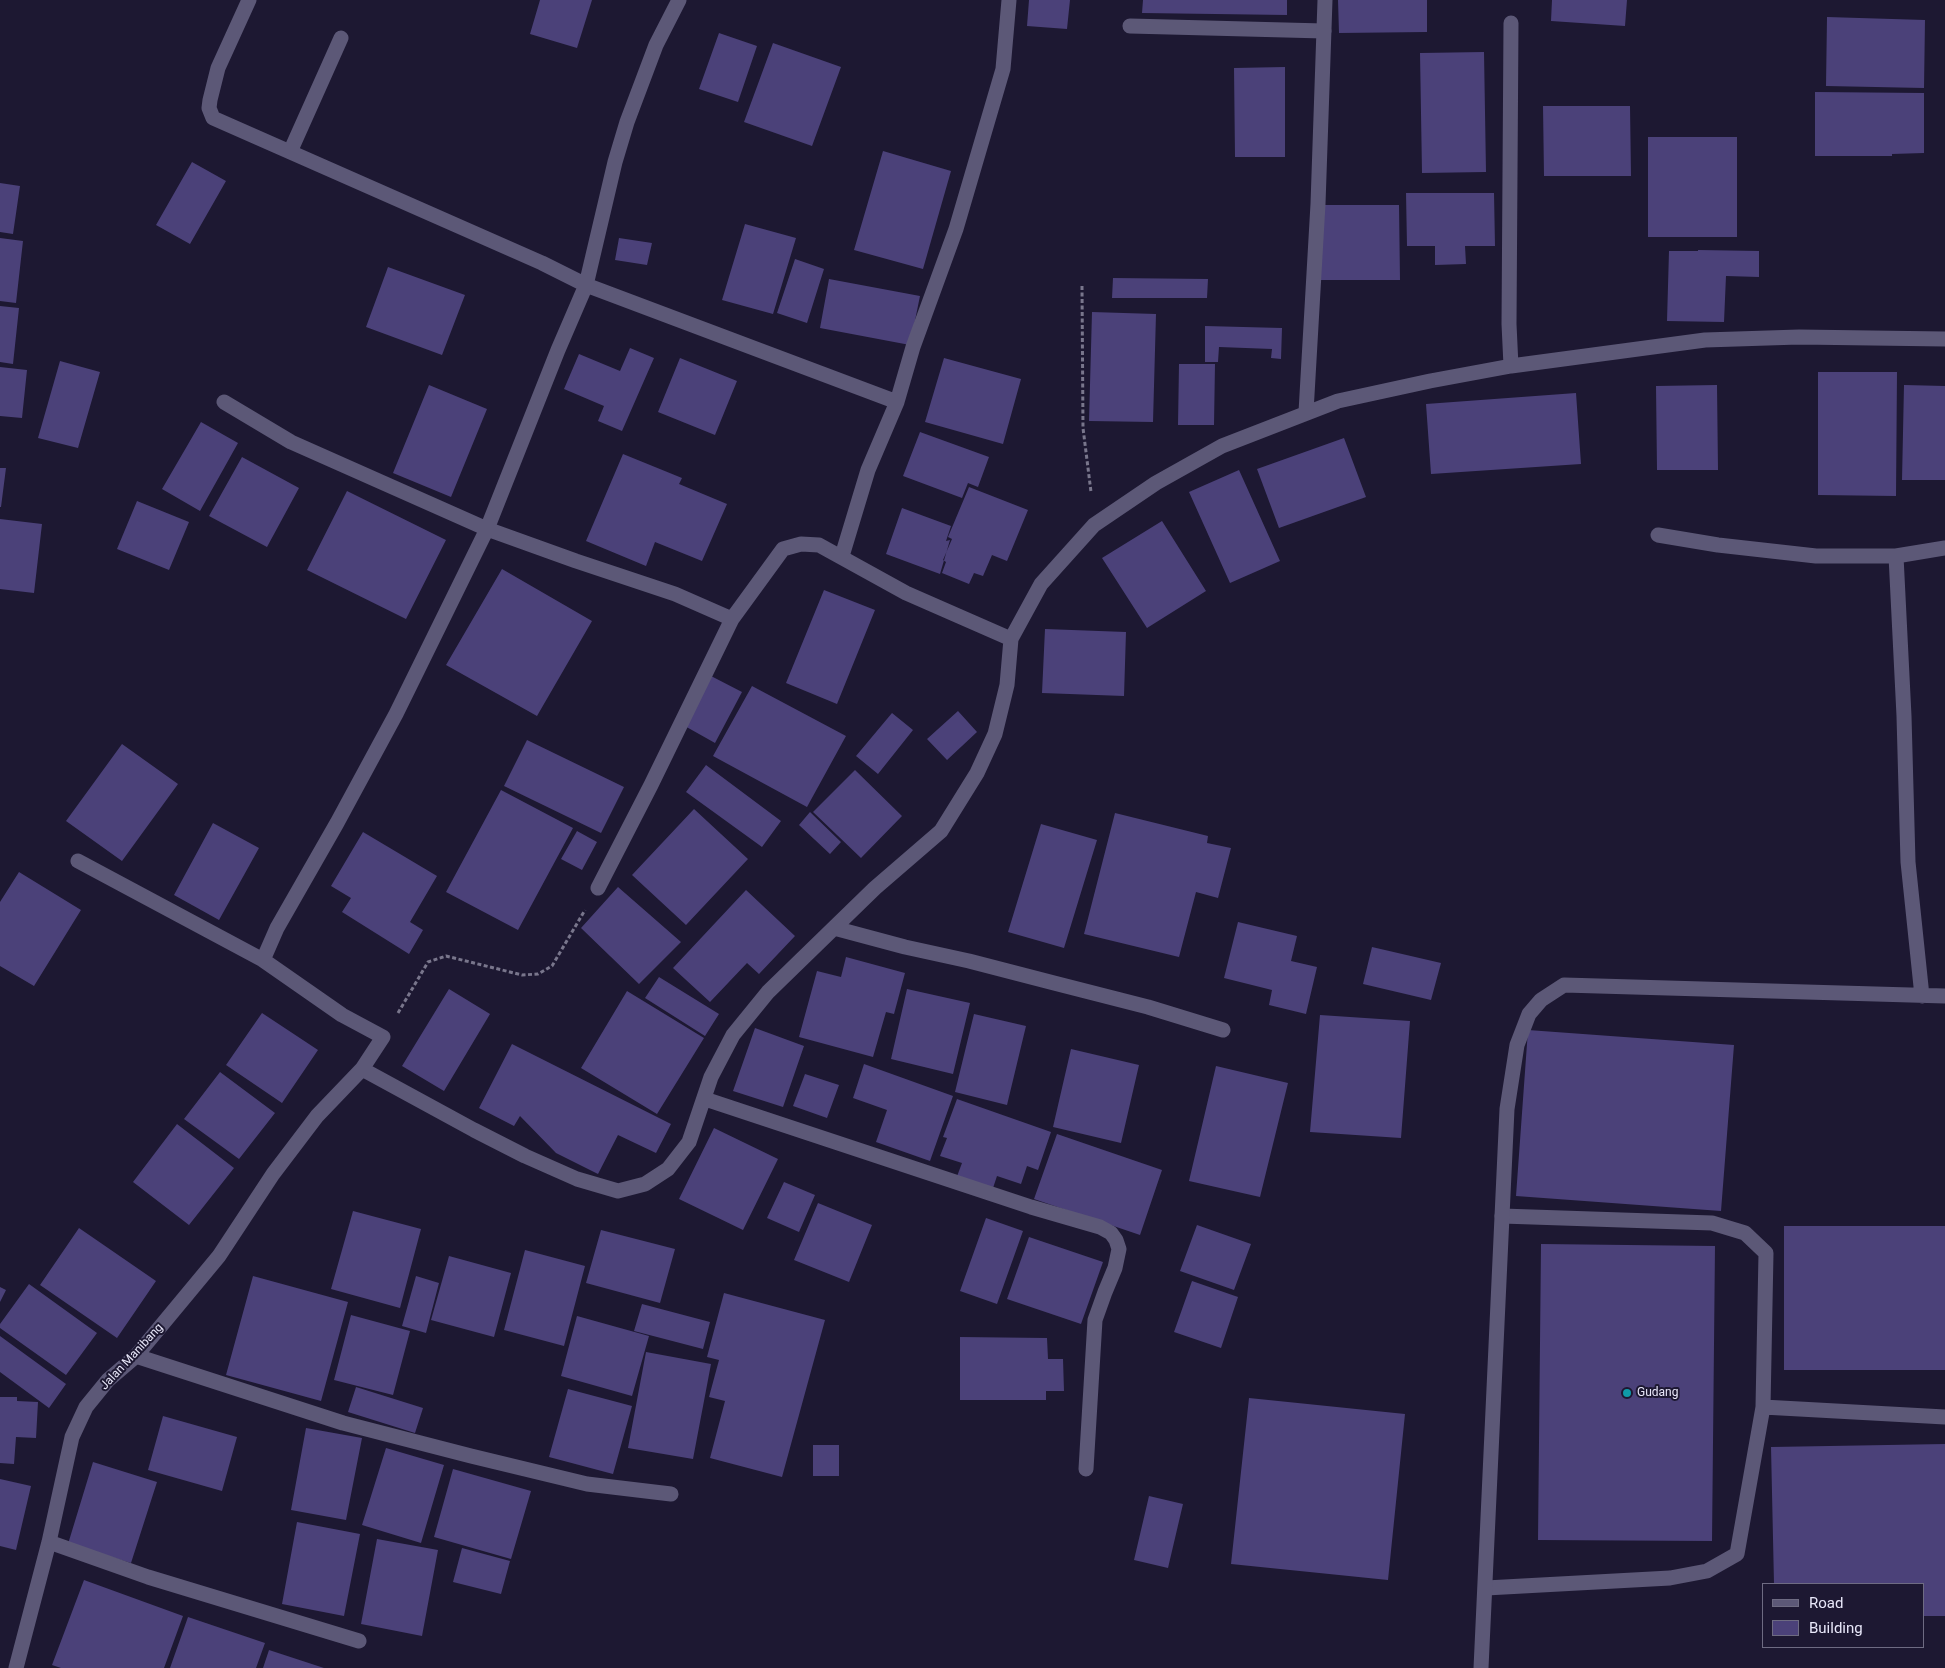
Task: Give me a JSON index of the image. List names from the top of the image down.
{
  "streets": {
    "street": ["Jalan Manibang"]
  },
  "places": ["Gudang"],
  "legend": ["Road", "Building"]
}
